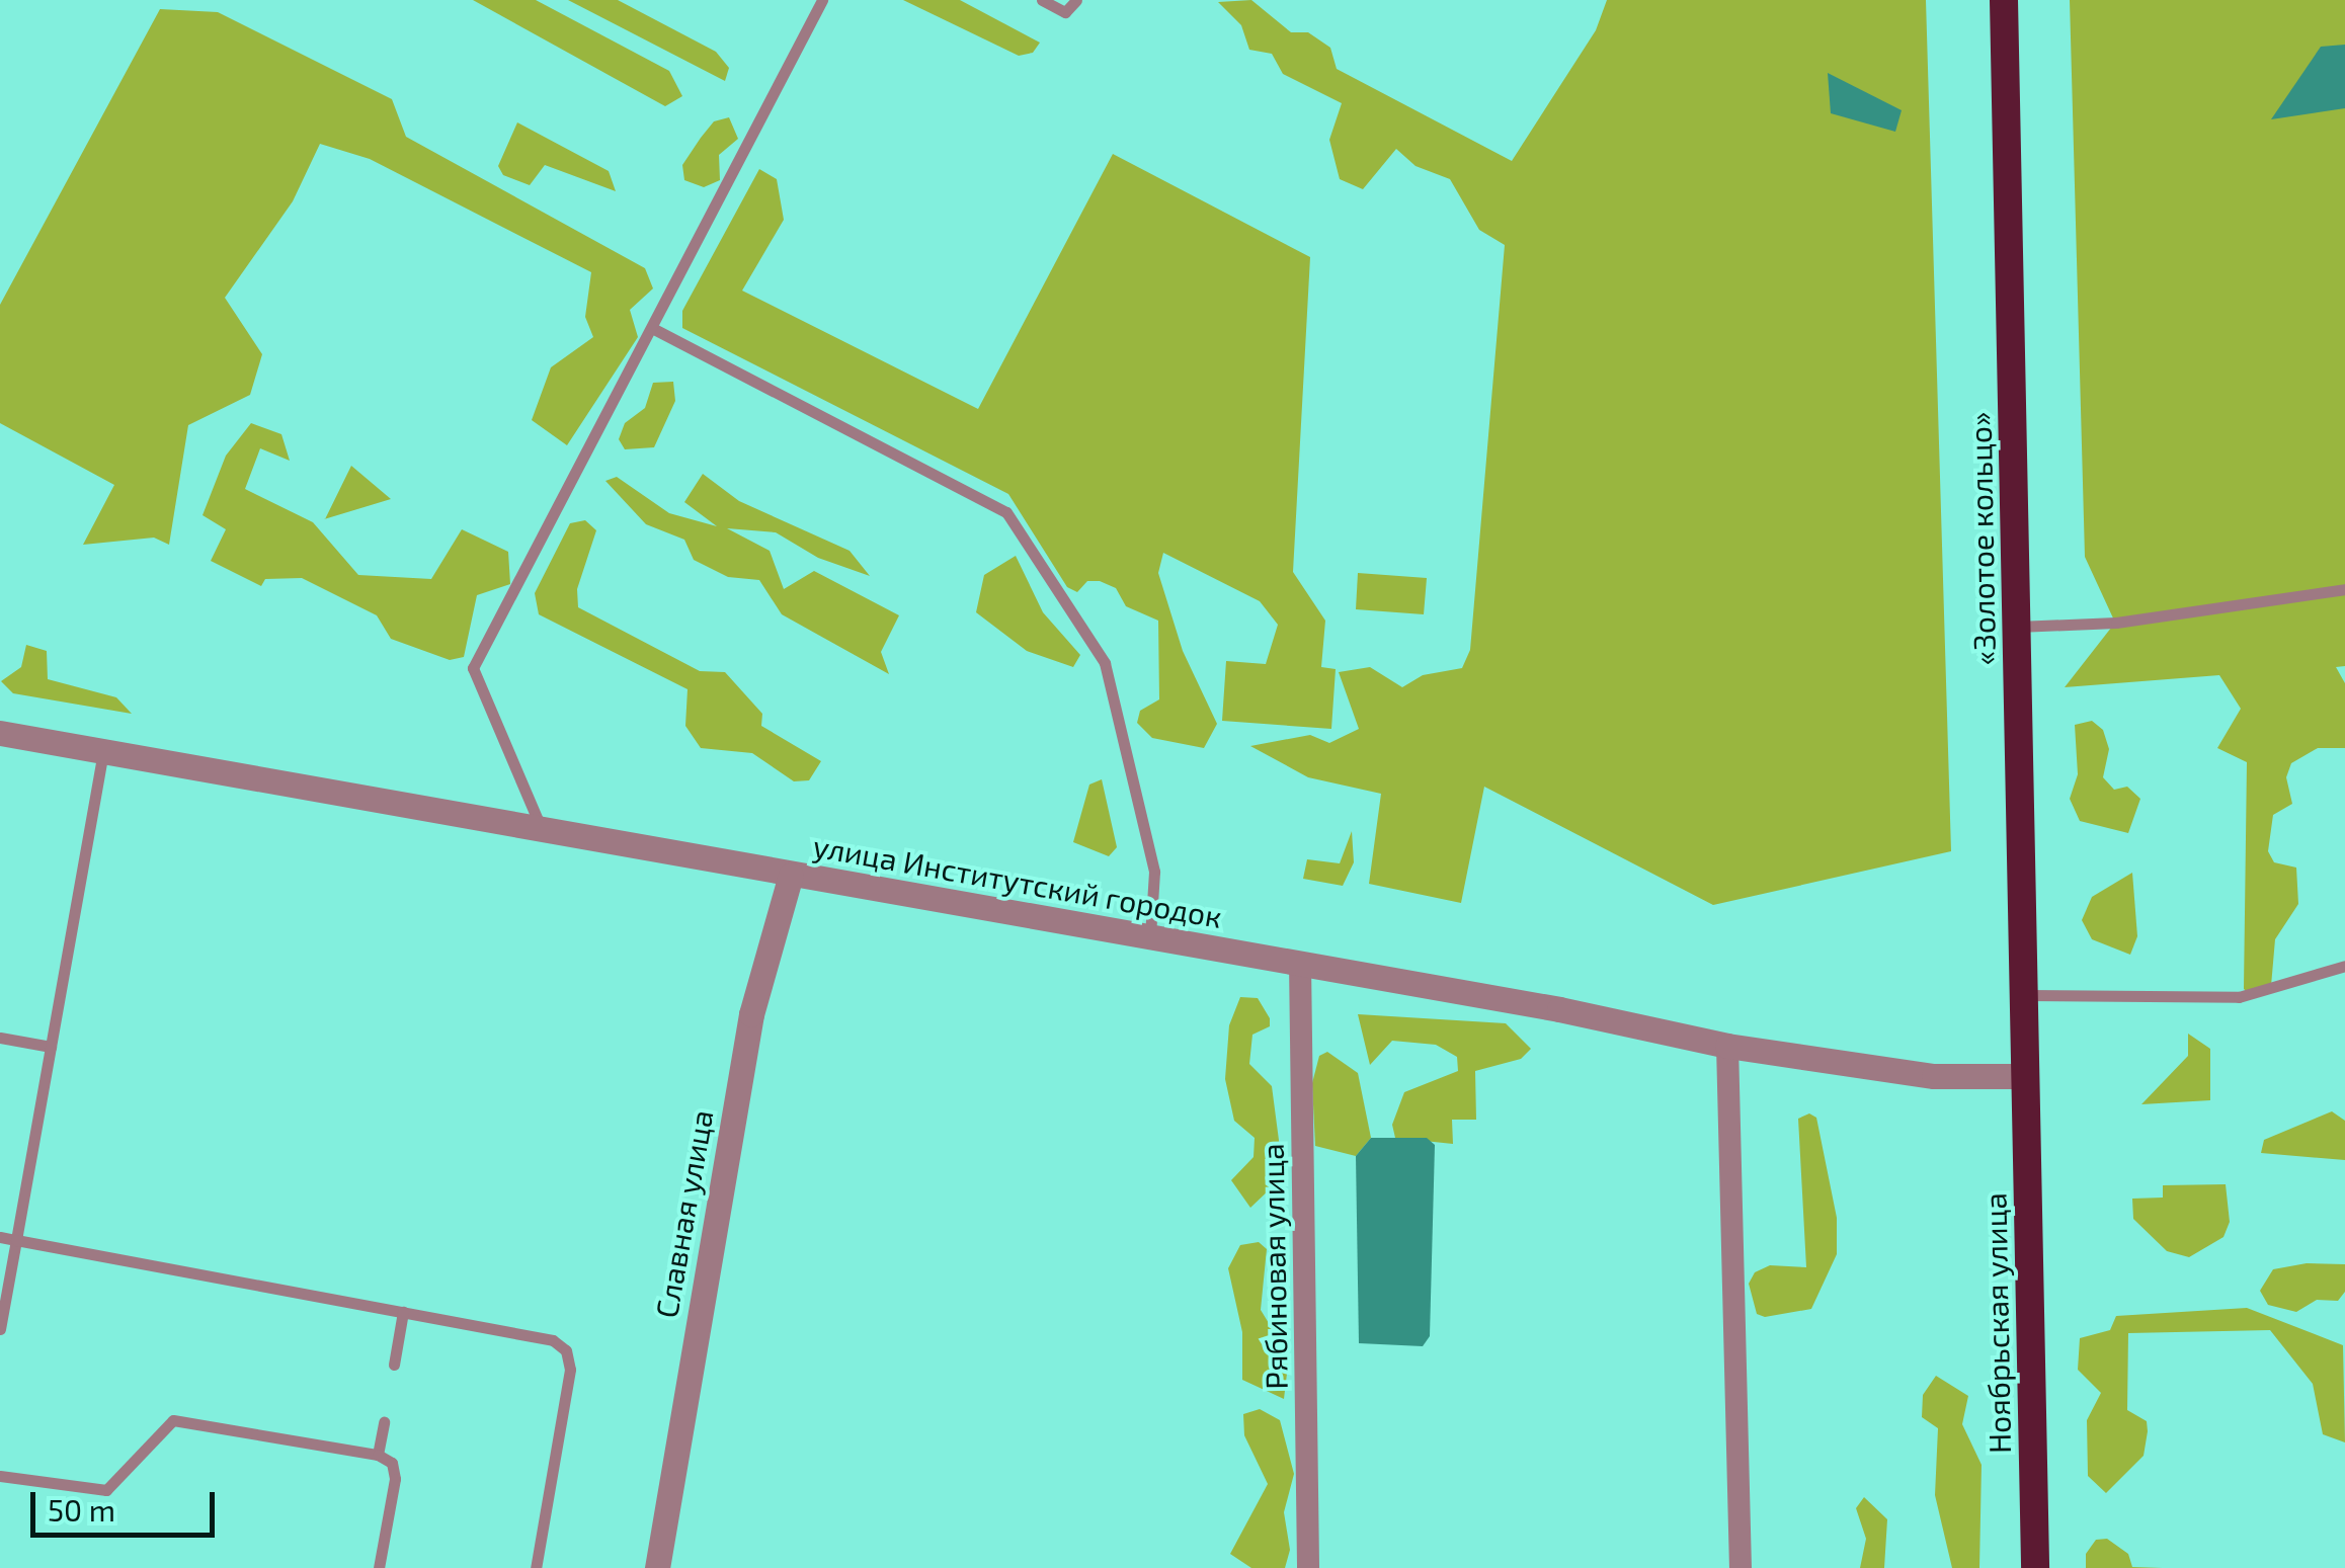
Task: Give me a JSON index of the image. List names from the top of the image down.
{
  "streets": {
    "highway": ["«Золотое кольцо»", "Ноябрьская улица"],
    "street": ["улица Институтский городок", "Славная улица", "Рябиновая улица"]
  },
  "crossings": [
    ["«Золотое кольцо»", "улица Институтский городок"],
    ["«Золотое кольцо»", "Ноябрьская улица"],
    ["улица Институтский городок", "Славная улица"],
    ["улица Институтский городок", "Рябиновая улица"],
    ["улица Институтский городок", "Ноябрьская улица"]
  ],
  "scale_bar": "50 m"
}
